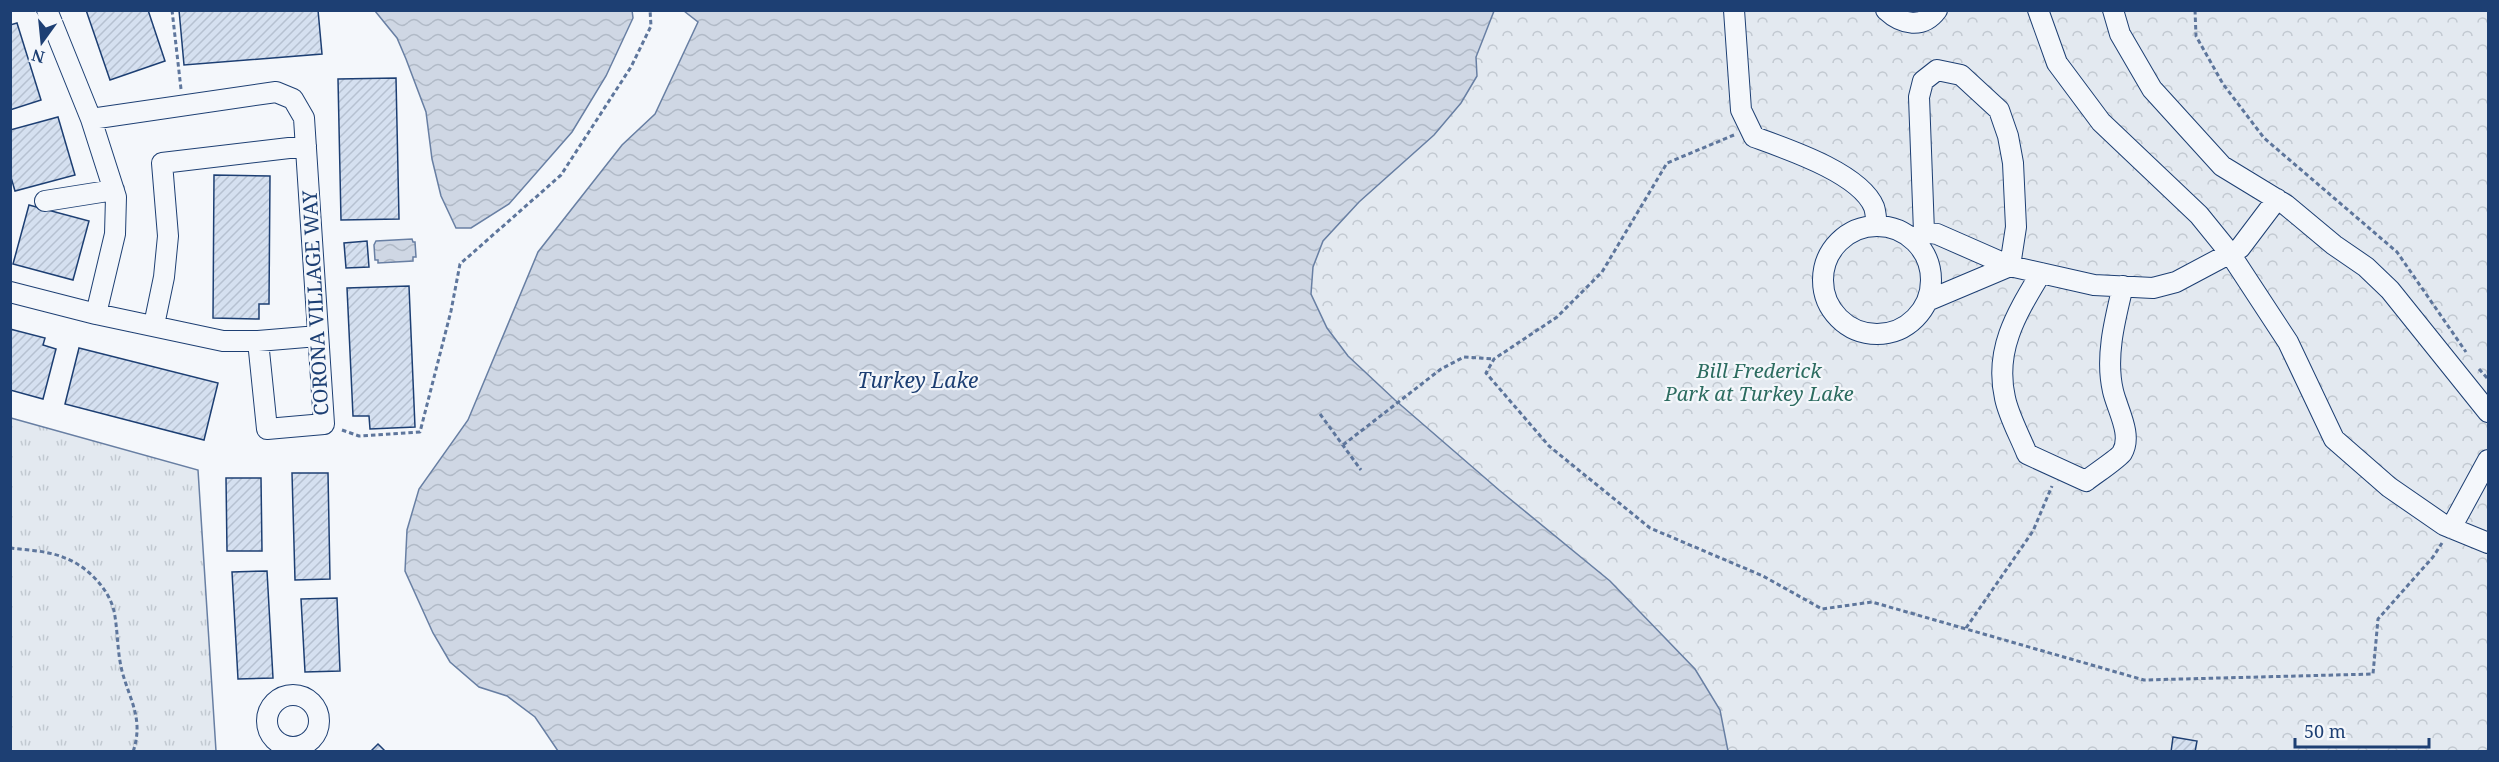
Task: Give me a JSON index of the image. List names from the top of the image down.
{
  "streets": {
    "lane": ["CORONA VILLAGE WAY"]
  },
  "water": ["Turkey Lake"],
  "parks": ["Bill Frederick Park at Turkey Lake"],
  "scale_bar": "50 m",
  "north": "bottom"
}
